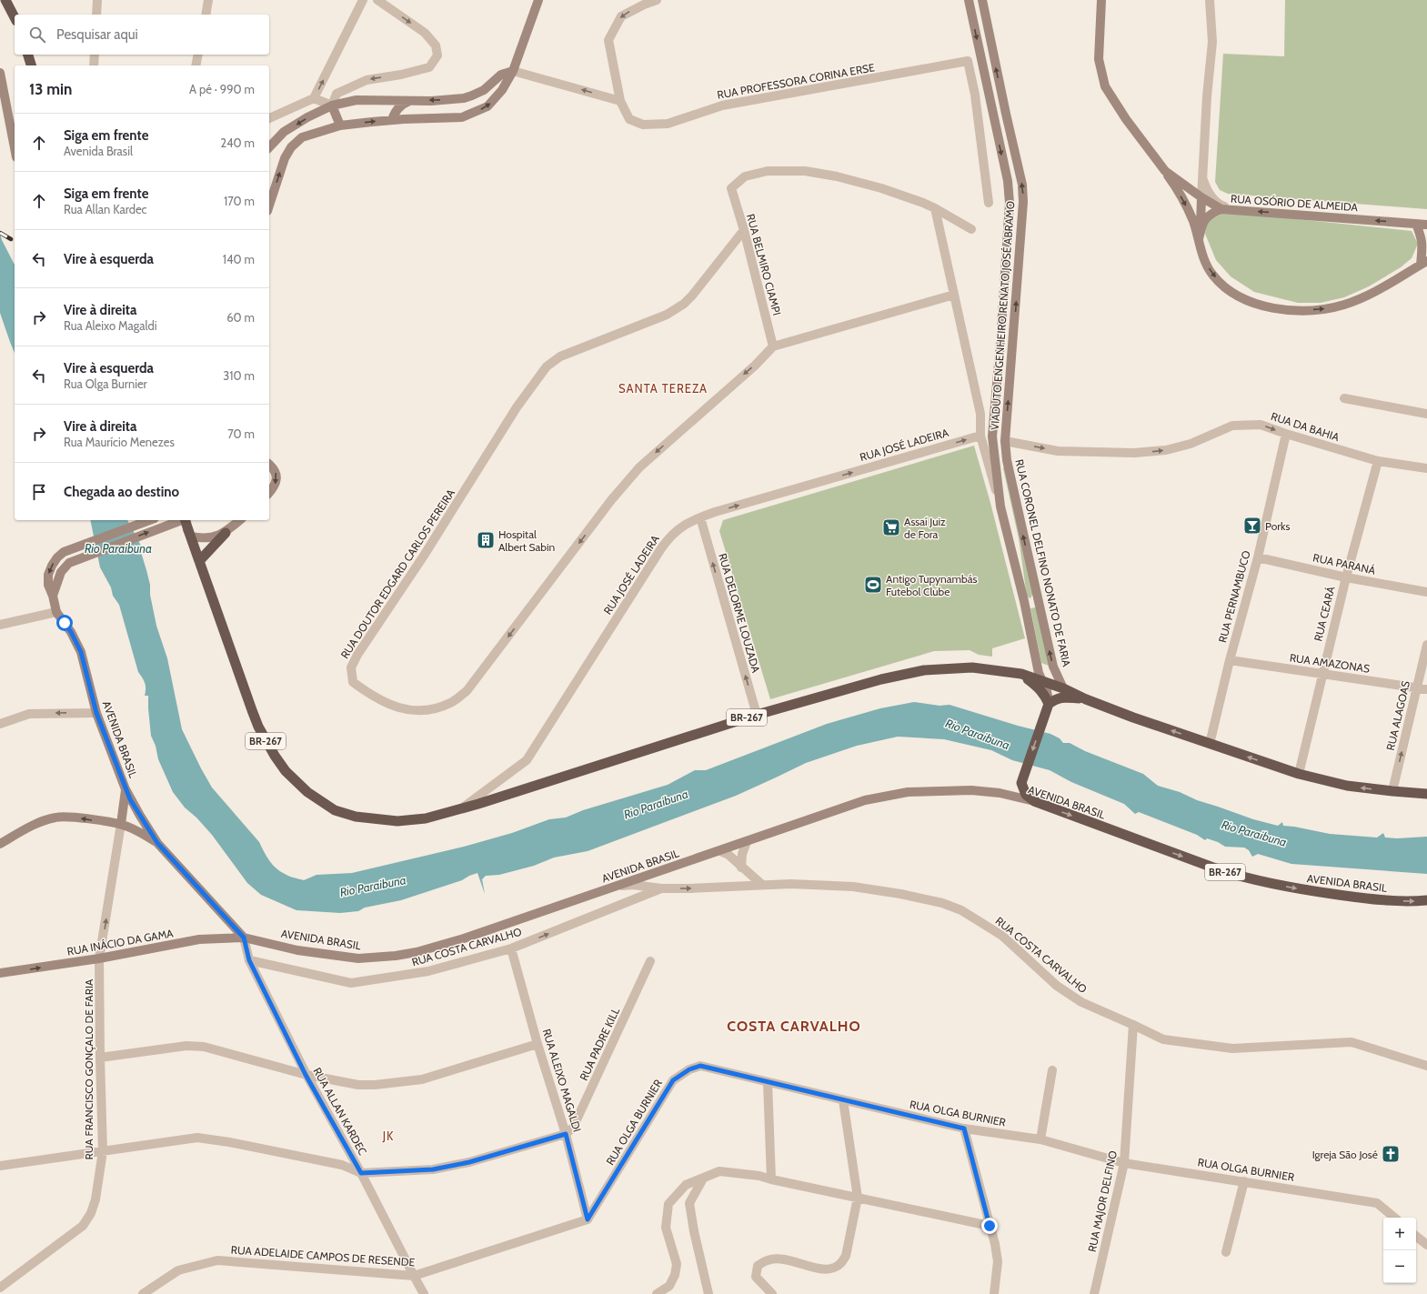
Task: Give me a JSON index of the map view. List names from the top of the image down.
{
  "streets": {
    "highway": ["BR-267", "AVENIDA BRASIL"],
    "main road": [
      "RUA OSÓRIO DE ALMEIDA",
      "VIADUTO ENGENHEIRO RENATO JOSÉ ABRAMO",
      "RUA CORONEL DELFINO NONATO DE FARIA",
      "RUA INÁCIO DA GAMA"
    ],
    "street": [
      "RUA PROFESSORA CORINA ERSE",
      "RUA BELMIRO CIAMPI",
      "RUA DA BAHIA",
      "RUA JOSÉ LADEIRA",
      "RUA PARANÁ",
      "RUA DOUTOR EDGARD CARLOS PEREIRA",
      "RUA PERNAMBUCO",
      "RUA DELORME LOUZADA",
      "RUA CEARÁ",
      "RUA AMAZONAS",
      "RUA ALAGOAS",
      "RUA COSTA CARVALHO",
      "RUA PADRE KILL",
      "RUA FRANCISCO GONÇALO DE FARIA",
      "RUA ALEIXO MAGALDI",
      "RUA ALLAN KARDEC",
      "RUA OLGA BURNIER",
      "RUA MAJOR DELFINO",
      "RUA ADELAIDE CAMPOS DE RESENDE"
    ]
  },
  "crossings": [
    ["RUA BELMIRO CIAMPI", "RUA DOUTOR EDGARD CARLOS PEREIRA"],
    ["VIADUTO ENGENHEIRO RENATO JOSÉ ABRAMO", "RUA DA BAHIA"],
    ["VIADUTO ENGENHEIRO RENATO JOSÉ ABRAMO", "RUA CORONEL DELFINO NONATO DE FARIA"],
    ["RUA DA BAHIA", "RUA CORONEL DELFINO NONATO DE FARIA"],
    ["RUA DA BAHIA", "RUA PERNAMBUCO"],
    ["RUA DA BAHIA", "RUA CEARÁ"],
    ["RUA JOSÉ LADEIRA", "RUA DELORME LOUZADA"],
    ["RUA JOSÉ LADEIRA", "BR-267"],
    ["RUA CORONEL DELFINO NONATO DE FARIA", "BR-267"],
    ["RUA PARANÁ", "RUA PERNAMBUCO"],
    ["RUA PARANÁ", "RUA CEARÁ"],
    ["RUA PERNAMBUCO", "RUA AMAZONAS"],
    ["RUA PERNAMBUCO", "BR-267"],
    ["RUA DELORME LOUZADA", "BR-267"],
    ["RUA CEARÁ", "RUA AMAZONAS"],
    ["RUA CEARÁ", "BR-267"],
    ["RUA AMAZONAS", "RUA ALAGOAS"],
    ["RUA ALAGOAS", "BR-267"],
    ["AVENIDA BRASIL", "RUA INÁCIO DA GAMA"],
    ["AVENIDA BRASIL", "RUA COSTA CARVALHO"],
    ["AVENIDA BRASIL", "RUA ALLAN KARDEC"],
    ["RUA INÁCIO DA GAMA", "RUA FRANCISCO GONÇALO DE FARIA"],
    ["RUA INÁCIO DA GAMA", "RUA ALLAN KARDEC"],
    ["RUA COSTA CARVALHO", "RUA ALEIXO MAGALDI"],
    ["RUA COSTA CARVALHO", "RUA ALLAN KARDEC"],
    ["RUA COSTA CARVALHO", "RUA MAJOR DELFINO"],
    ["RUA PADRE KILL", "RUA ALEIXO MAGALDI"],
    ["RUA ALEIXO MAGALDI", "RUA OLGA BURNIER"],
    ["RUA ALEIXO MAGALDI", "RUA ADELAIDE CAMPOS DE RESENDE"],
    ["RUA ALLAN KARDEC", "RUA ADELAIDE CAMPOS DE RESENDE"],
    ["RUA OLGA BURNIER", "RUA MAJOR DELFINO"],
    ["RUA OLGA BURNIER", "RUA ADELAIDE CAMPOS DE RESENDE"]
  ],
  "one_way": [
    "RUA OSÓRIO DE ALMEIDA",
    "RUA DA BAHIA",
    "RUA JOSÉ LADEIRA",
    "RUA DELORME LOUZADA",
    "RUA ALAGOAS",
    "RUA INÁCIO DA GAMA"
  ],
  "districts": ["SANTA TEREZA", "COSTA CARVALHO", "JK"],
  "water": ["Rio Paraibuna"],
  "places": {
    "bar": ["Porks"],
    "supermarket": ["Assaí Juiz de Fora"],
    "building": ["Hospital Albert Sabin"],
    "sports": ["Antigo Tupynambás Futebol Clube"],
    "church": ["Igreja São José"]
  },
  "page": {
    "search": "Pesquisar aqui",
    "heading": ["13 min", "A pé · 990 m"],
    "list": [
      ["Siga em frente", "Avenida Brasil", "240 m"],
      ["Siga em frente", "Rua Allan Kardec", "170 m"],
      ["Vire à esquerda", "140 m"],
      ["Vire à direita", "Rua Aleixo Magaldi", "60 m"],
      ["Vire à esquerda", "Rua Olga Burnier", "310 m"],
      ["Vire à direita", "Rua Maurício Menezes", "70 m"],
      "Chegada ao destino"
    ],
    "map_buttons": ["+", "−"]
  }
}
